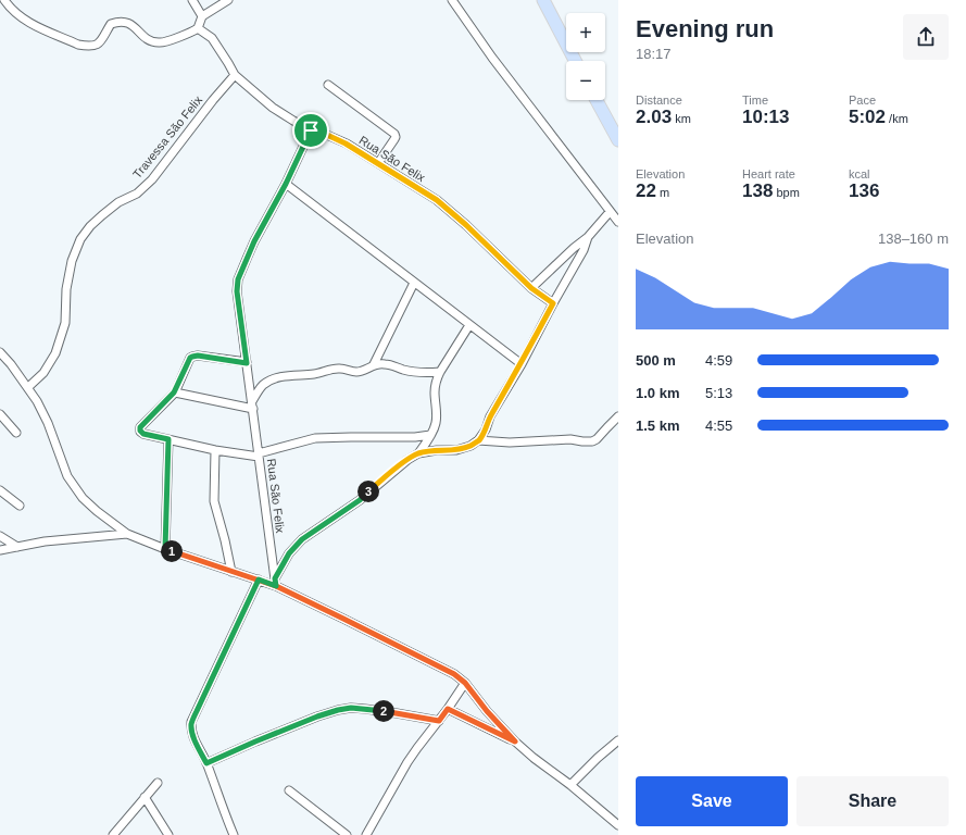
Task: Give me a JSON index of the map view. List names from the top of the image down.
{
  "streets": {
    "street": ["Travessa São Felix", "Rua São Felix"]
  },
  "crossings": [
    ["Travessa São Felix", "Rua São Felix"]
  ],
  "page": {
    "heading": ["Evening run", "18:17"],
    "map_buttons": ["+", "−"],
    "stats": [
      ["Distance", "2.03 km"],
      ["Time", "10:13"],
      ["Pace", "5:02 /km"],
      ["Elevation", "22 m"],
      ["Heart rate", "138 bpm"],
      ["kcal", "136"]
    ],
    "chart": ["Elevation", "138–160 m"],
    "list": [
      {
        "name": "500 m",
        "note": "4:59"
      },
      {
        "name": "1.0 km",
        "note": "5:13"
      },
      {
        "name": "1.5 km",
        "note": "4:55"
      }
    ],
    "pins": ["3", "1", "2"],
    "buttons": ["Save", "Share"]
  }
}
